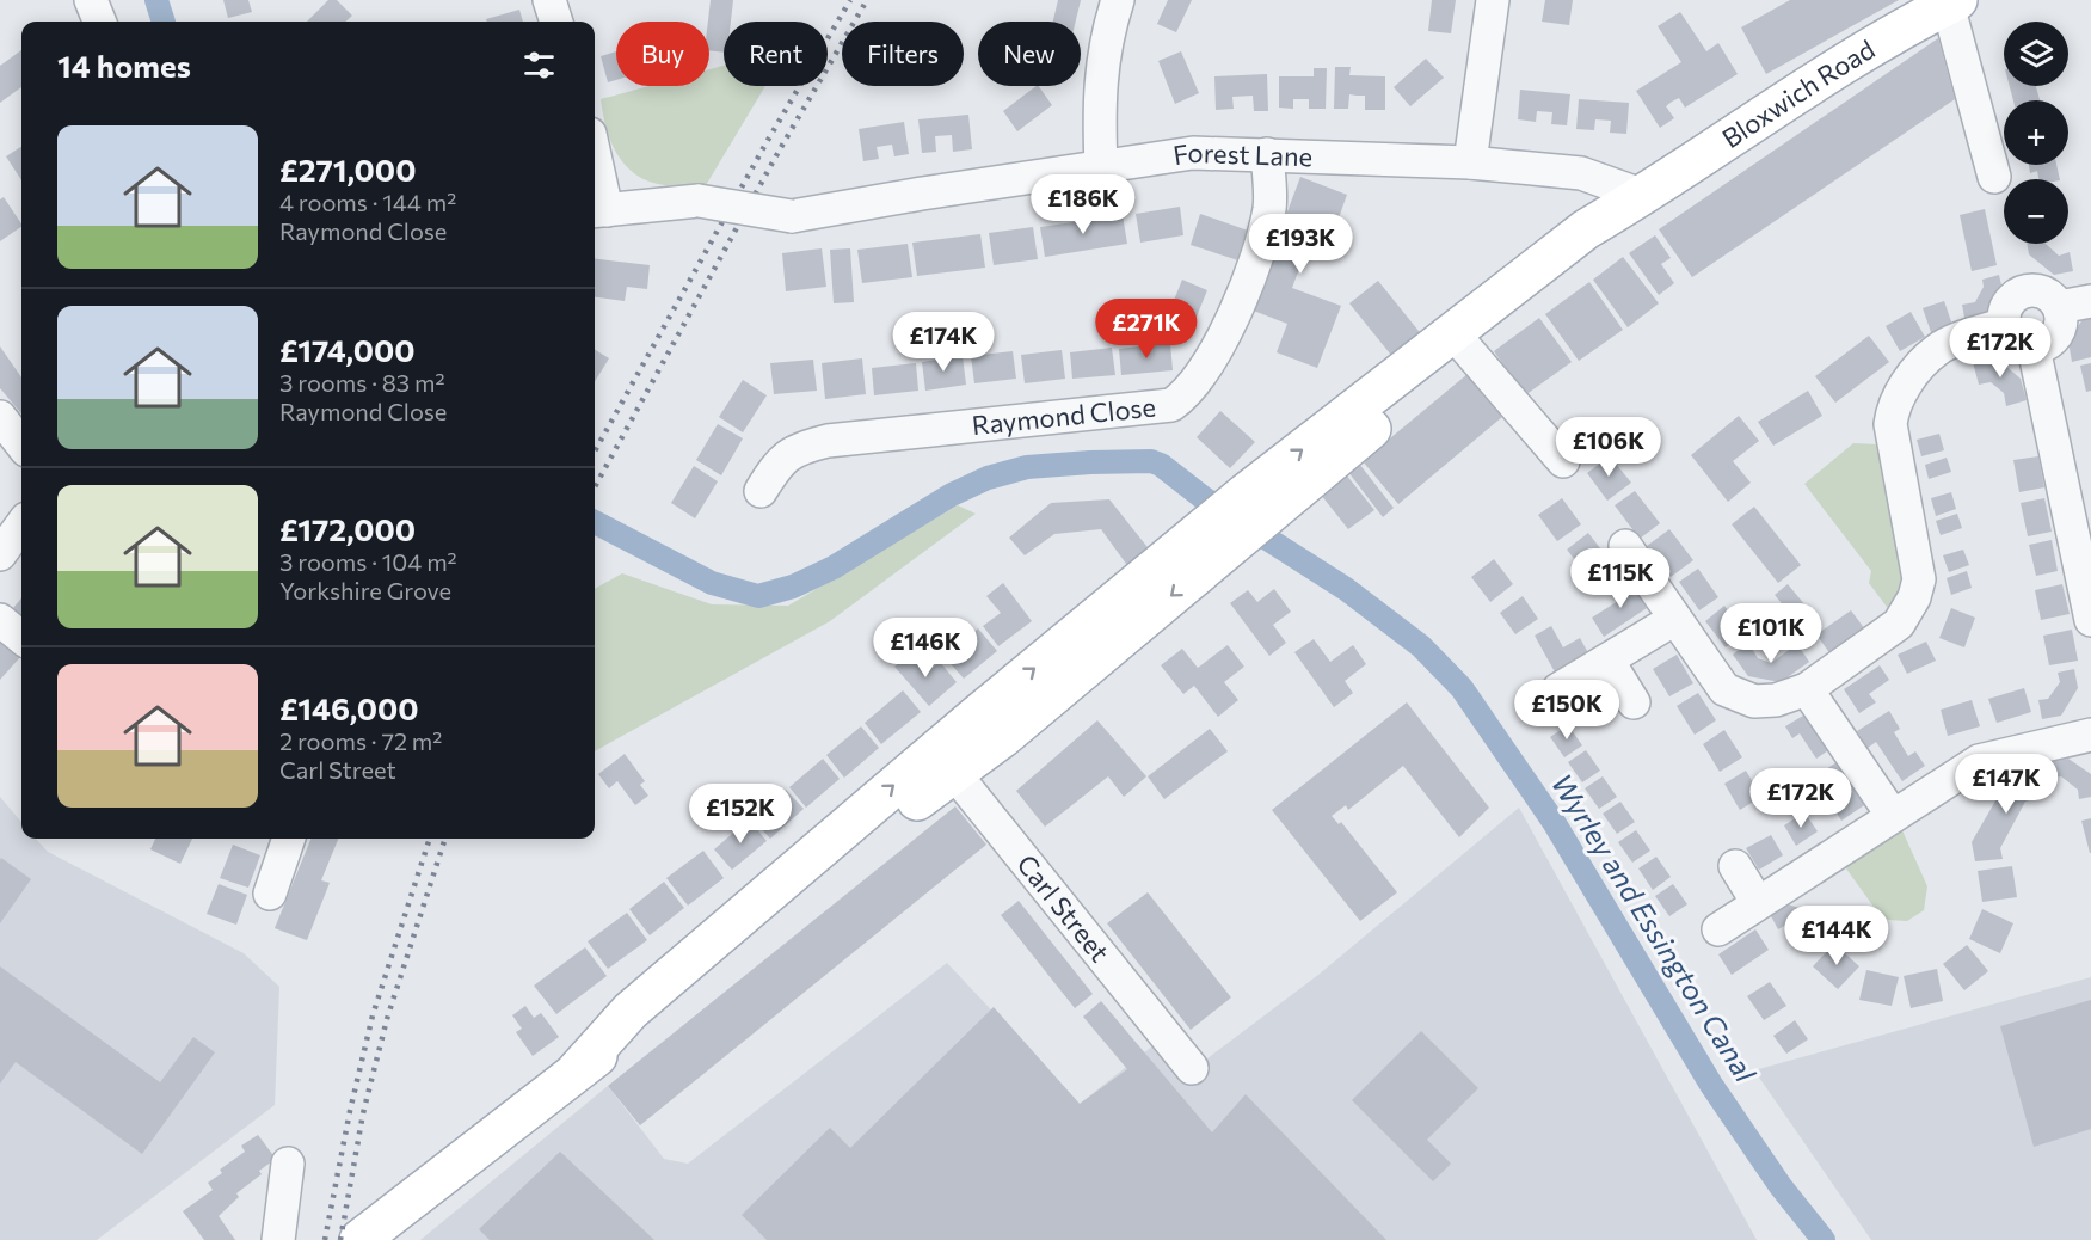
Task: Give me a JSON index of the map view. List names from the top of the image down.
{
  "streets": {
    "main road": ["Bloxwich Road"],
    "street": ["Forest Lane", "Raymond Close", "Carl Street"]
  },
  "crossings": [
    ["Bloxwich Road", "Forest Lane"],
    ["Bloxwich Road", "Carl Street"],
    ["Forest Lane", "Raymond Close"]
  ],
  "water": ["Wyrley and Essington Canal"],
  "page": {
    "map_buttons": ["+", "−"],
    "chip": [
      "Buy",
      "Rent",
      "Filters",
      "New"
    ],
    "heading": "14 homes",
    "list": [
      {
        "name": "£271,000",
        "note": "4 rooms · 144 m² · Raymond Close"
      },
      {
        "name": "£174,000",
        "note": "3 rooms · 83 m² · Raymond Close"
      },
      {
        "name": "£172,000",
        "note": "3 rooms · 104 m² · Yorkshire Grove"
      },
      {
        "name": "£146,000",
        "note": "2 rooms · 72 m² · Carl Street"
      }
    ],
    "price": [
      "£186K",
      "£193K",
      "£271K",
      "£174K",
      "£172K",
      "£106K",
      "£115K",
      "£101K",
      "£146K",
      "£150K",
      "£147K",
      "£172K",
      "£152K",
      "£144K"
    ]
  }
}
